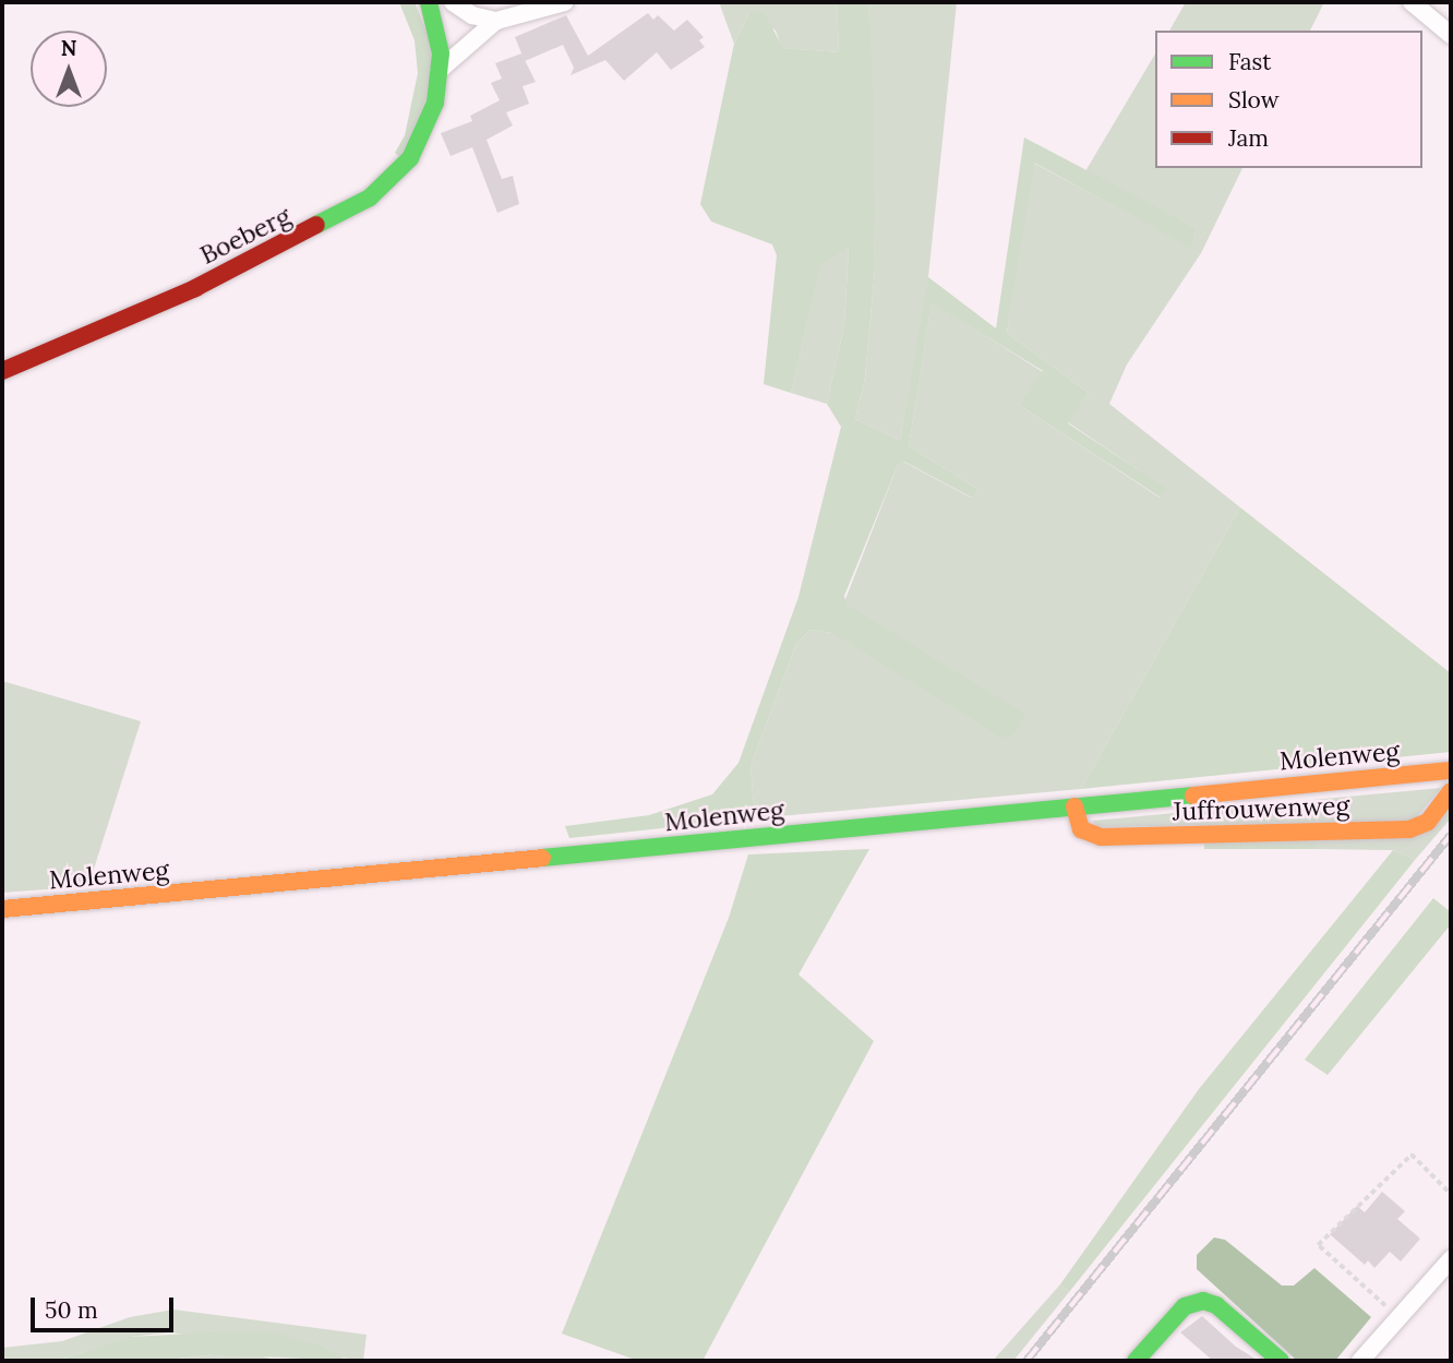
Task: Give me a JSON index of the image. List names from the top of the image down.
{
  "streets": {
    "main road": ["Boeberg", "Molenweg", "Juffrouwenweg"]
  },
  "crossings": [
    ["Molenweg", "Juffrouwenweg"]
  ],
  "legend": ["Fast", "Slow", "Jam"],
  "scale_bar": "50 m",
  "north": "top"
}
